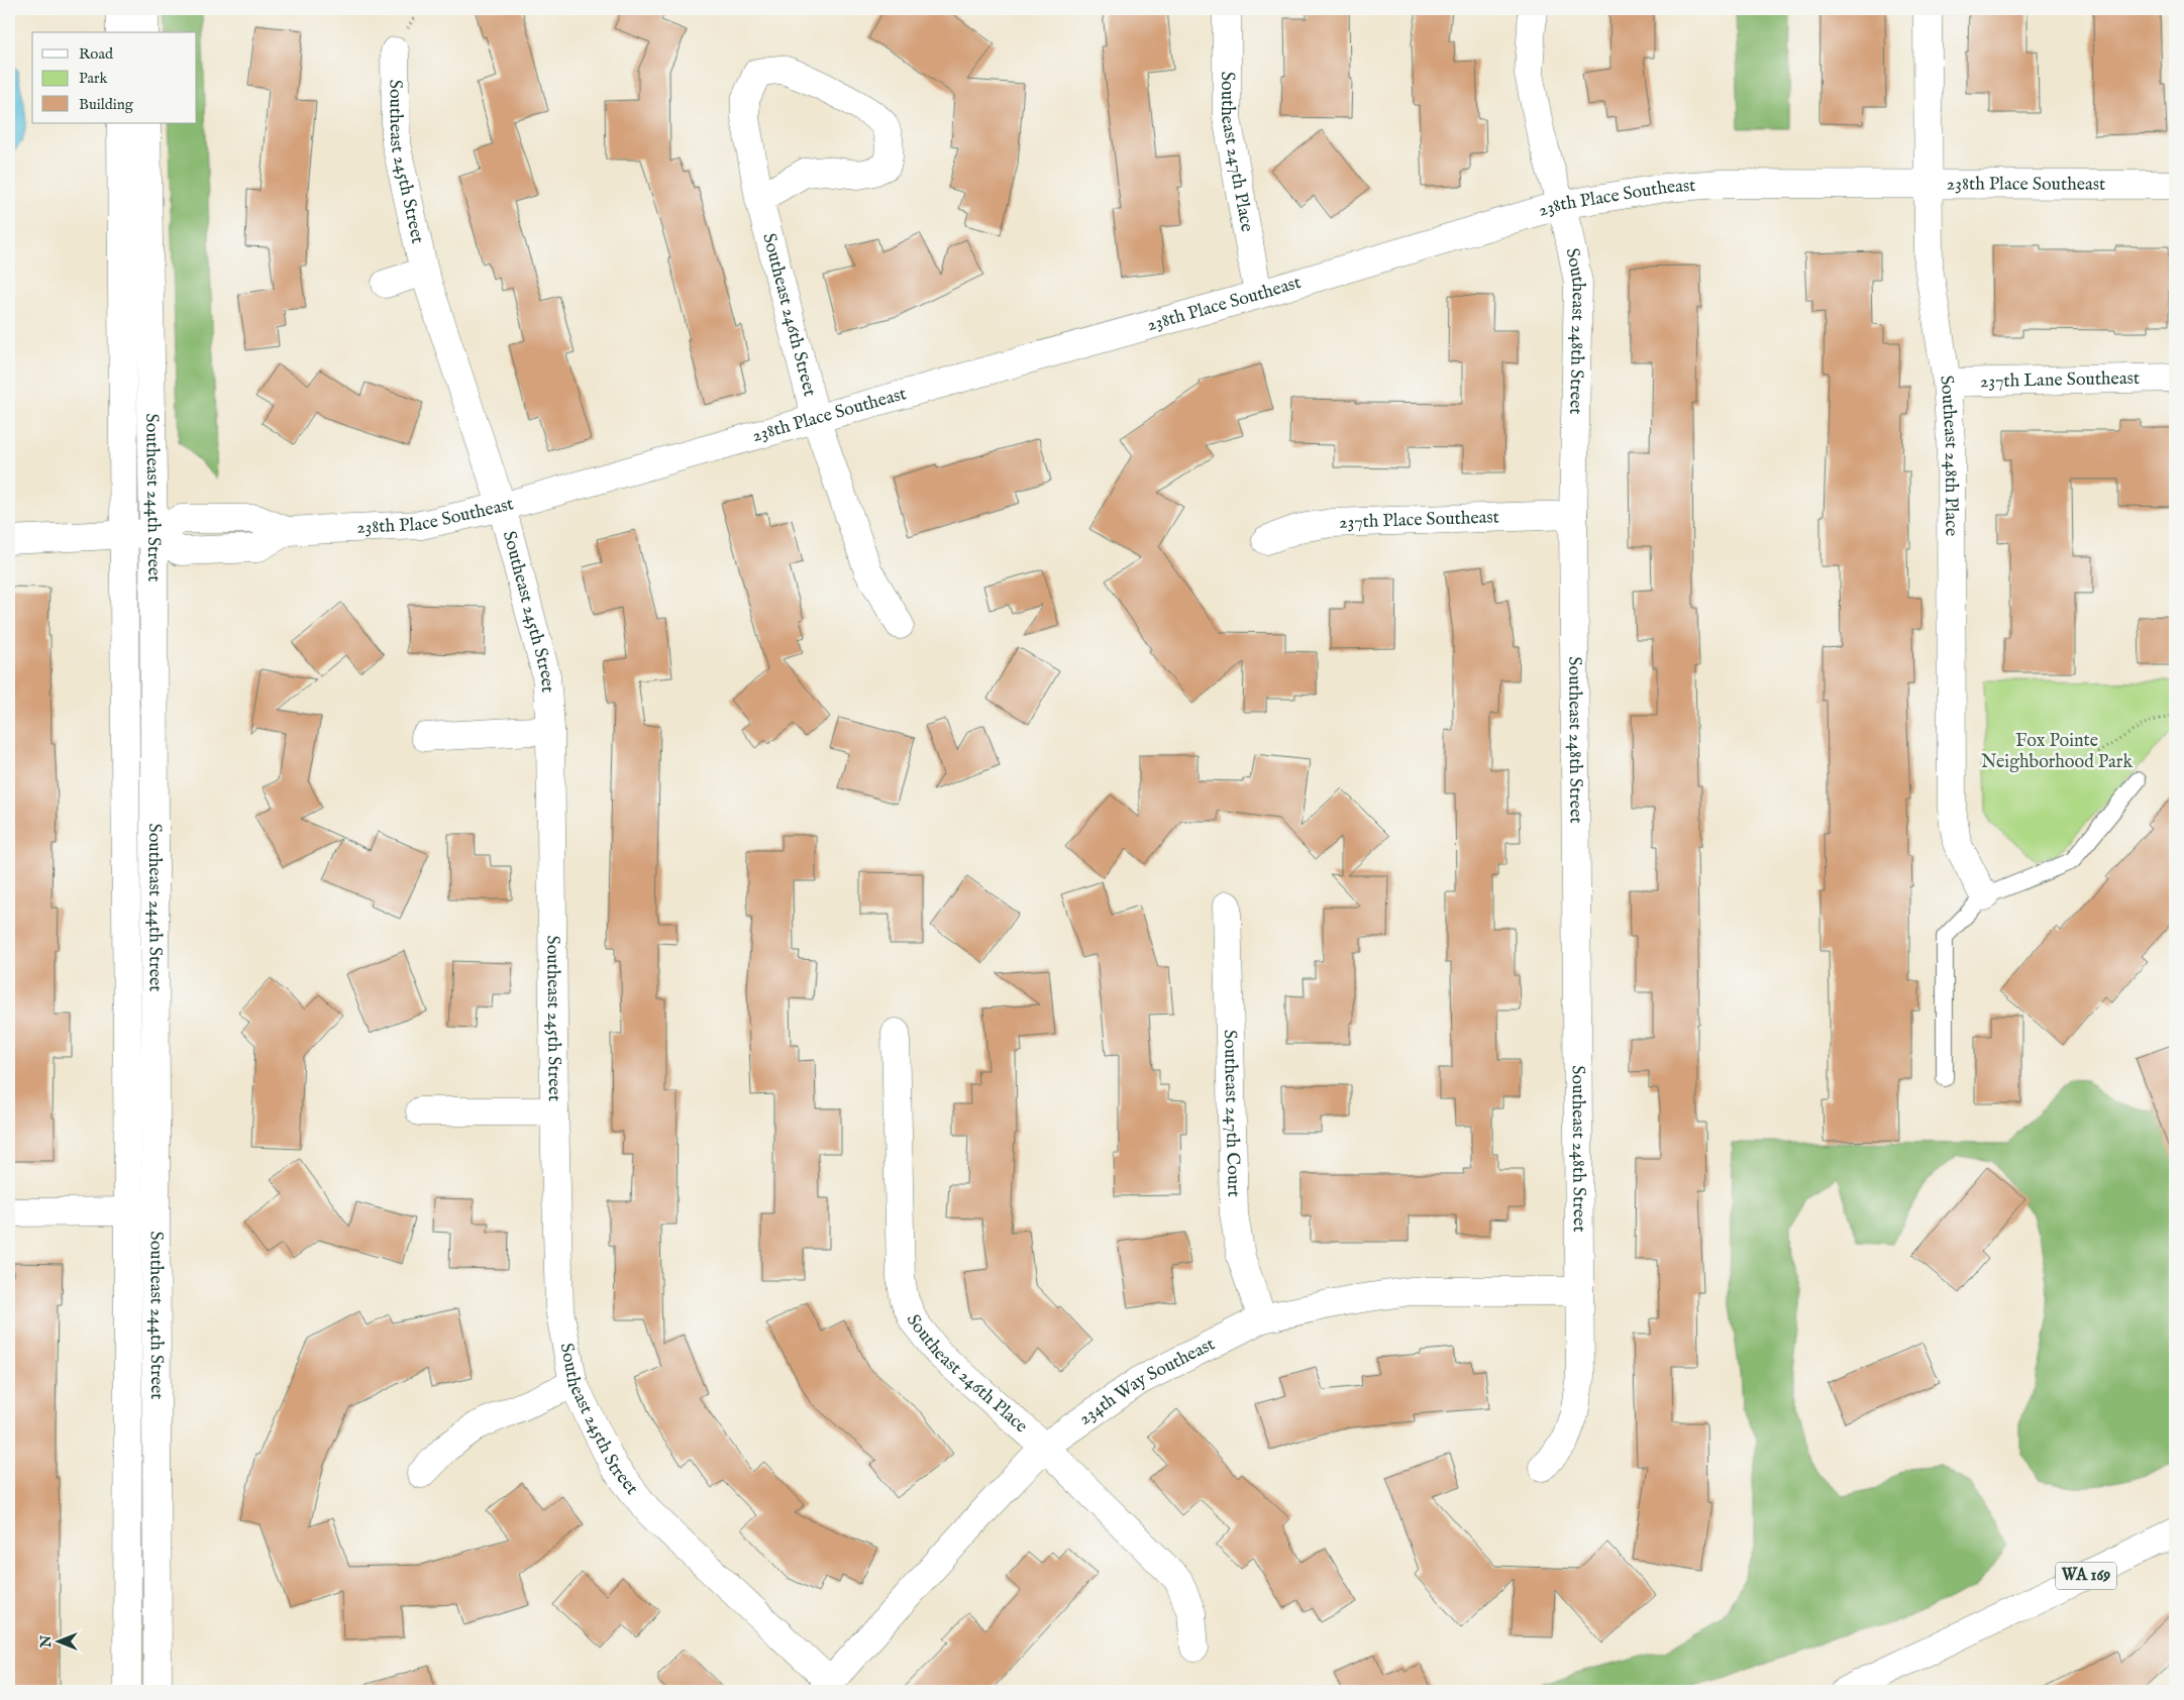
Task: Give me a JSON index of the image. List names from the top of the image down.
{
  "streets": {
    "street": [
      "Southeast 247th Place",
      "Southeast 245th Street",
      "238th Place Southeast",
      "Southeast 246th Street",
      "Southeast 248th Street",
      "237th Lane Southeast",
      "Southeast 248th Place",
      "Southeast 244th Street",
      "237th Place Southeast",
      "Southeast 247th Court",
      "Southeast 246th Place",
      "234th Way Southeast",
      "WA 169"
    ]
  },
  "crossings": [
    ["Southeast 247th Place", "238th Place Southeast"],
    ["Southeast 245th Street", "238th Place Southeast"],
    ["Southeast 245th Street", "234th Way Southeast"],
    ["238th Place Southeast", "Southeast 246th Street"],
    ["238th Place Southeast", "Southeast 248th Street"],
    ["238th Place Southeast", "Southeast 248th Place"],
    ["238th Place Southeast", "Southeast 244th Street"],
    ["Southeast 248th Street", "237th Place Southeast"],
    ["Southeast 248th Street", "234th Way Southeast"],
    ["237th Lane Southeast", "Southeast 248th Place"],
    ["Southeast 247th Court", "234th Way Southeast"],
    ["Southeast 246th Place", "234th Way Southeast"]
  ],
  "parks": ["Fox Pointe Neighborhood Park"],
  "legend": ["Road", "Park", "Building"],
  "north": "left"
}
